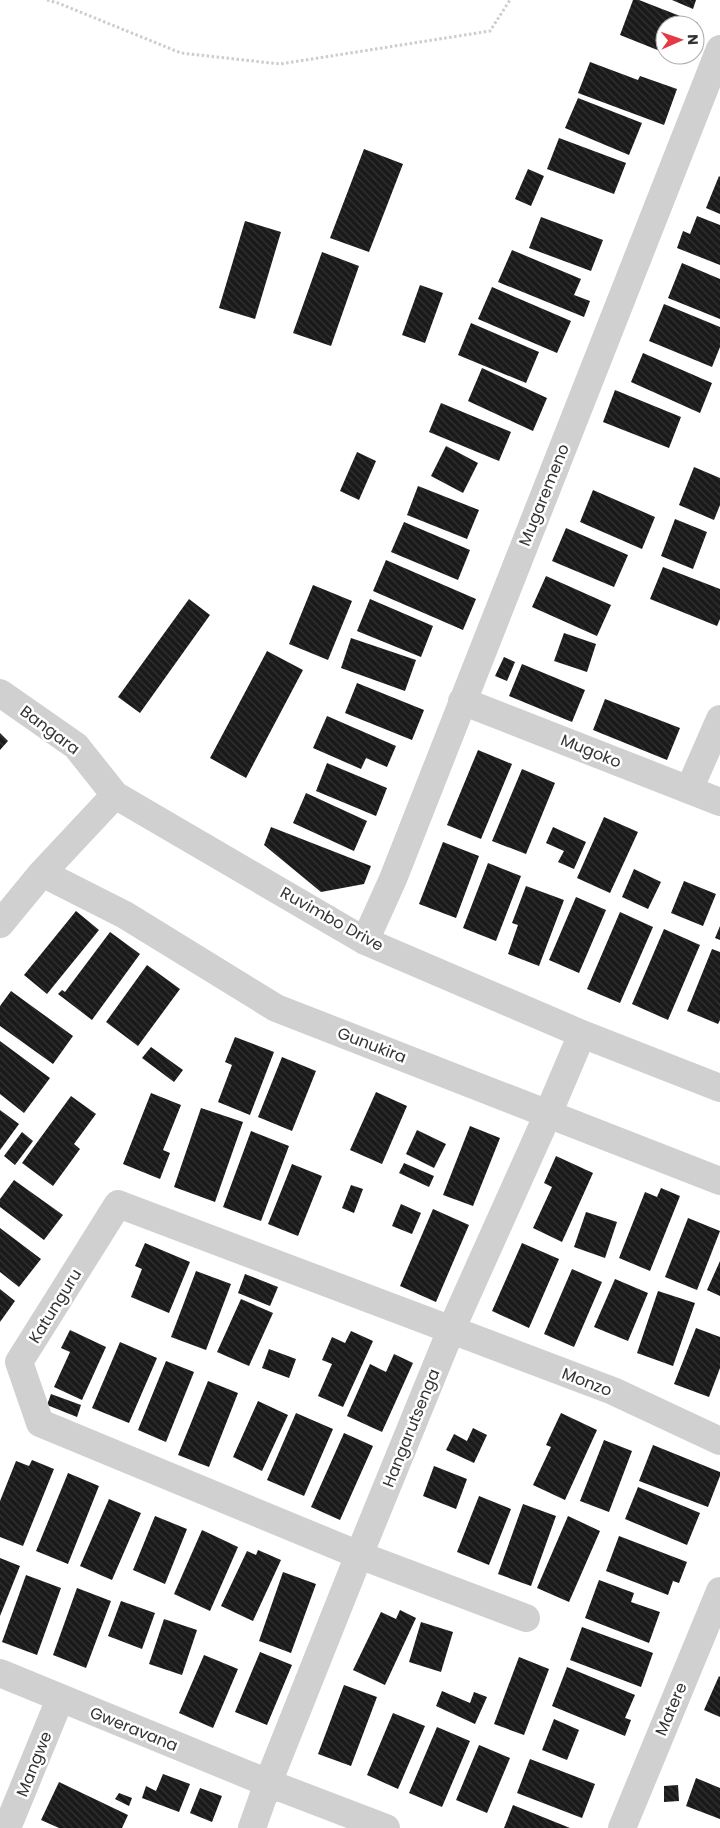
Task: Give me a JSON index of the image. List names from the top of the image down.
{
  "streets": {
    "street": [
      "Mugaremeno",
      "Bangara",
      "Mugoko",
      "Ruvimbo Drive",
      "Gunukira",
      "Katunguru",
      "Monzo",
      "Hangarutsenga",
      "Matere",
      "Gweravana",
      "Mangwe"
    ]
  },
  "crossings": [
    ["Mugaremeno", "Mugoko"],
    ["Mugaremeno", "Ruvimbo Drive"],
    ["Bangara", "Ruvimbo Drive"],
    ["Ruvimbo Drive", "Hangarutsenga"],
    ["Gunukira", "Hangarutsenga"],
    ["Katunguru", "Monzo"],
    ["Katunguru", "Hangarutsenga"],
    ["Monzo", "Hangarutsenga"],
    ["Hangarutsenga", "Gweravana"],
    ["Gweravana", "Mangwe"]
  ],
  "north": "right"
}
